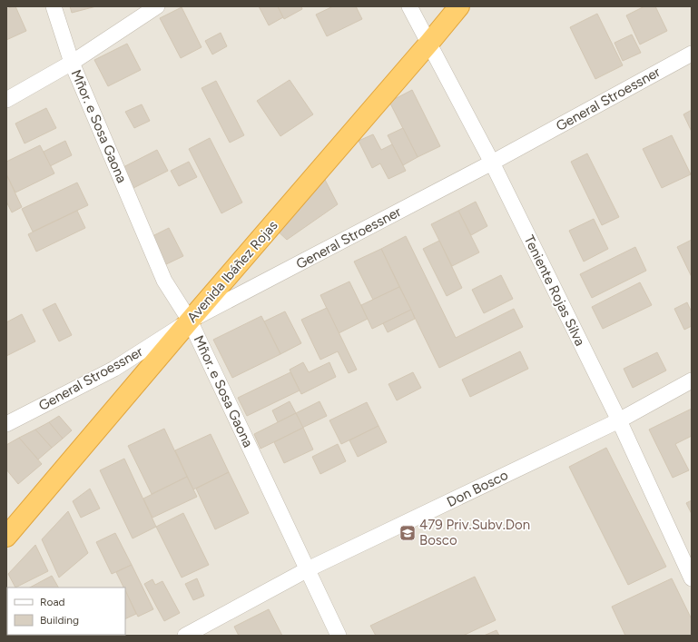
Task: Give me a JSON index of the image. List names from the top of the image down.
{
  "streets": {
    "highway": ["Avenida Ibáñez Rojas"],
    "street": [
      "General Stroessner",
      "Mñor. e Sosa Gaona",
      "Teniente Rojas Silva",
      "Don Bosco"
    ]
  },
  "crossings": [
    ["General Stroessner", "Mñor. e Sosa Gaona"],
    ["General Stroessner", "Avenida Ibáñez Rojas"],
    ["General Stroessner", "Teniente Rojas Silva"],
    ["Mñor. e Sosa Gaona", "Avenida Ibáñez Rojas"],
    ["Mñor. e Sosa Gaona", "Don Bosco"],
    ["Avenida Ibáñez Rojas", "Teniente Rojas Silva"],
    ["Teniente Rojas Silva", "Don Bosco"]
  ],
  "places": {
    "school or university": ["479 Priv.Subv.Don Bosco"]
  },
  "legend": ["Road", "Building"]
}
